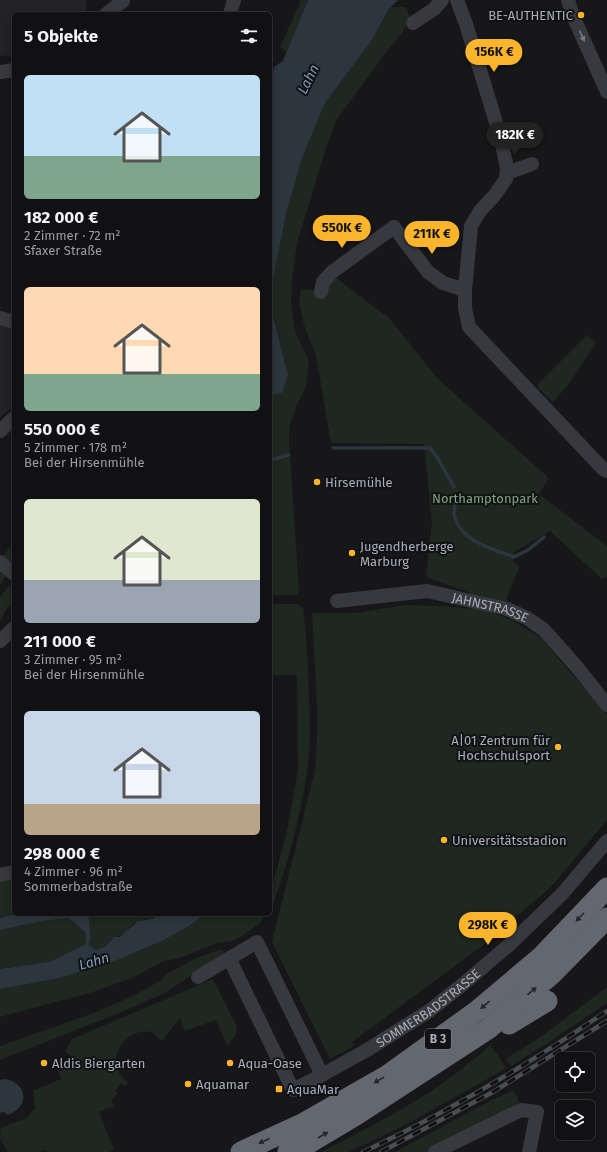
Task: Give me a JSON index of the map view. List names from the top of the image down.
{
  "streets": {
    "highway": ["B 3"],
    "street": ["JAHNSTRASSE", "SOMMERBADSTRASSE"]
  },
  "water": ["Lahn"],
  "parks": ["Northamptonpark"],
  "places": {
    "other": [
      "BE-AUTHENTIC",
      "Hirsemühle",
      "Jugendherberge Marburg",
      "A|01 Zentrum für Hochschulsport",
      "Universitätsstadion",
      "Aldis Biergarten",
      "Aqua-Oase",
      "Aquamar"
    ],
    "transit": ["AquaMar"]
  },
  "page": {
    "heading": "5 Objekte",
    "price": [
      "156K €",
      "182K €",
      "550K €",
      "211K €",
      "298K €"
    ],
    "list": [
      {
        "name": "182 000 €",
        "note": "2 Zimmer · 72 m² · Sfaxer Straße"
      },
      {
        "name": "550 000 €",
        "note": "5 Zimmer · 178 m² · Bei der Hirsenmühle"
      },
      {
        "name": "211 000 €",
        "note": "3 Zimmer · 95 m² · Bei der Hirsenmühle"
      },
      {
        "name": "298 000 €",
        "note": "4 Zimmer · 96 m² · Sommerbadstraße"
      }
    ]
  }
}
